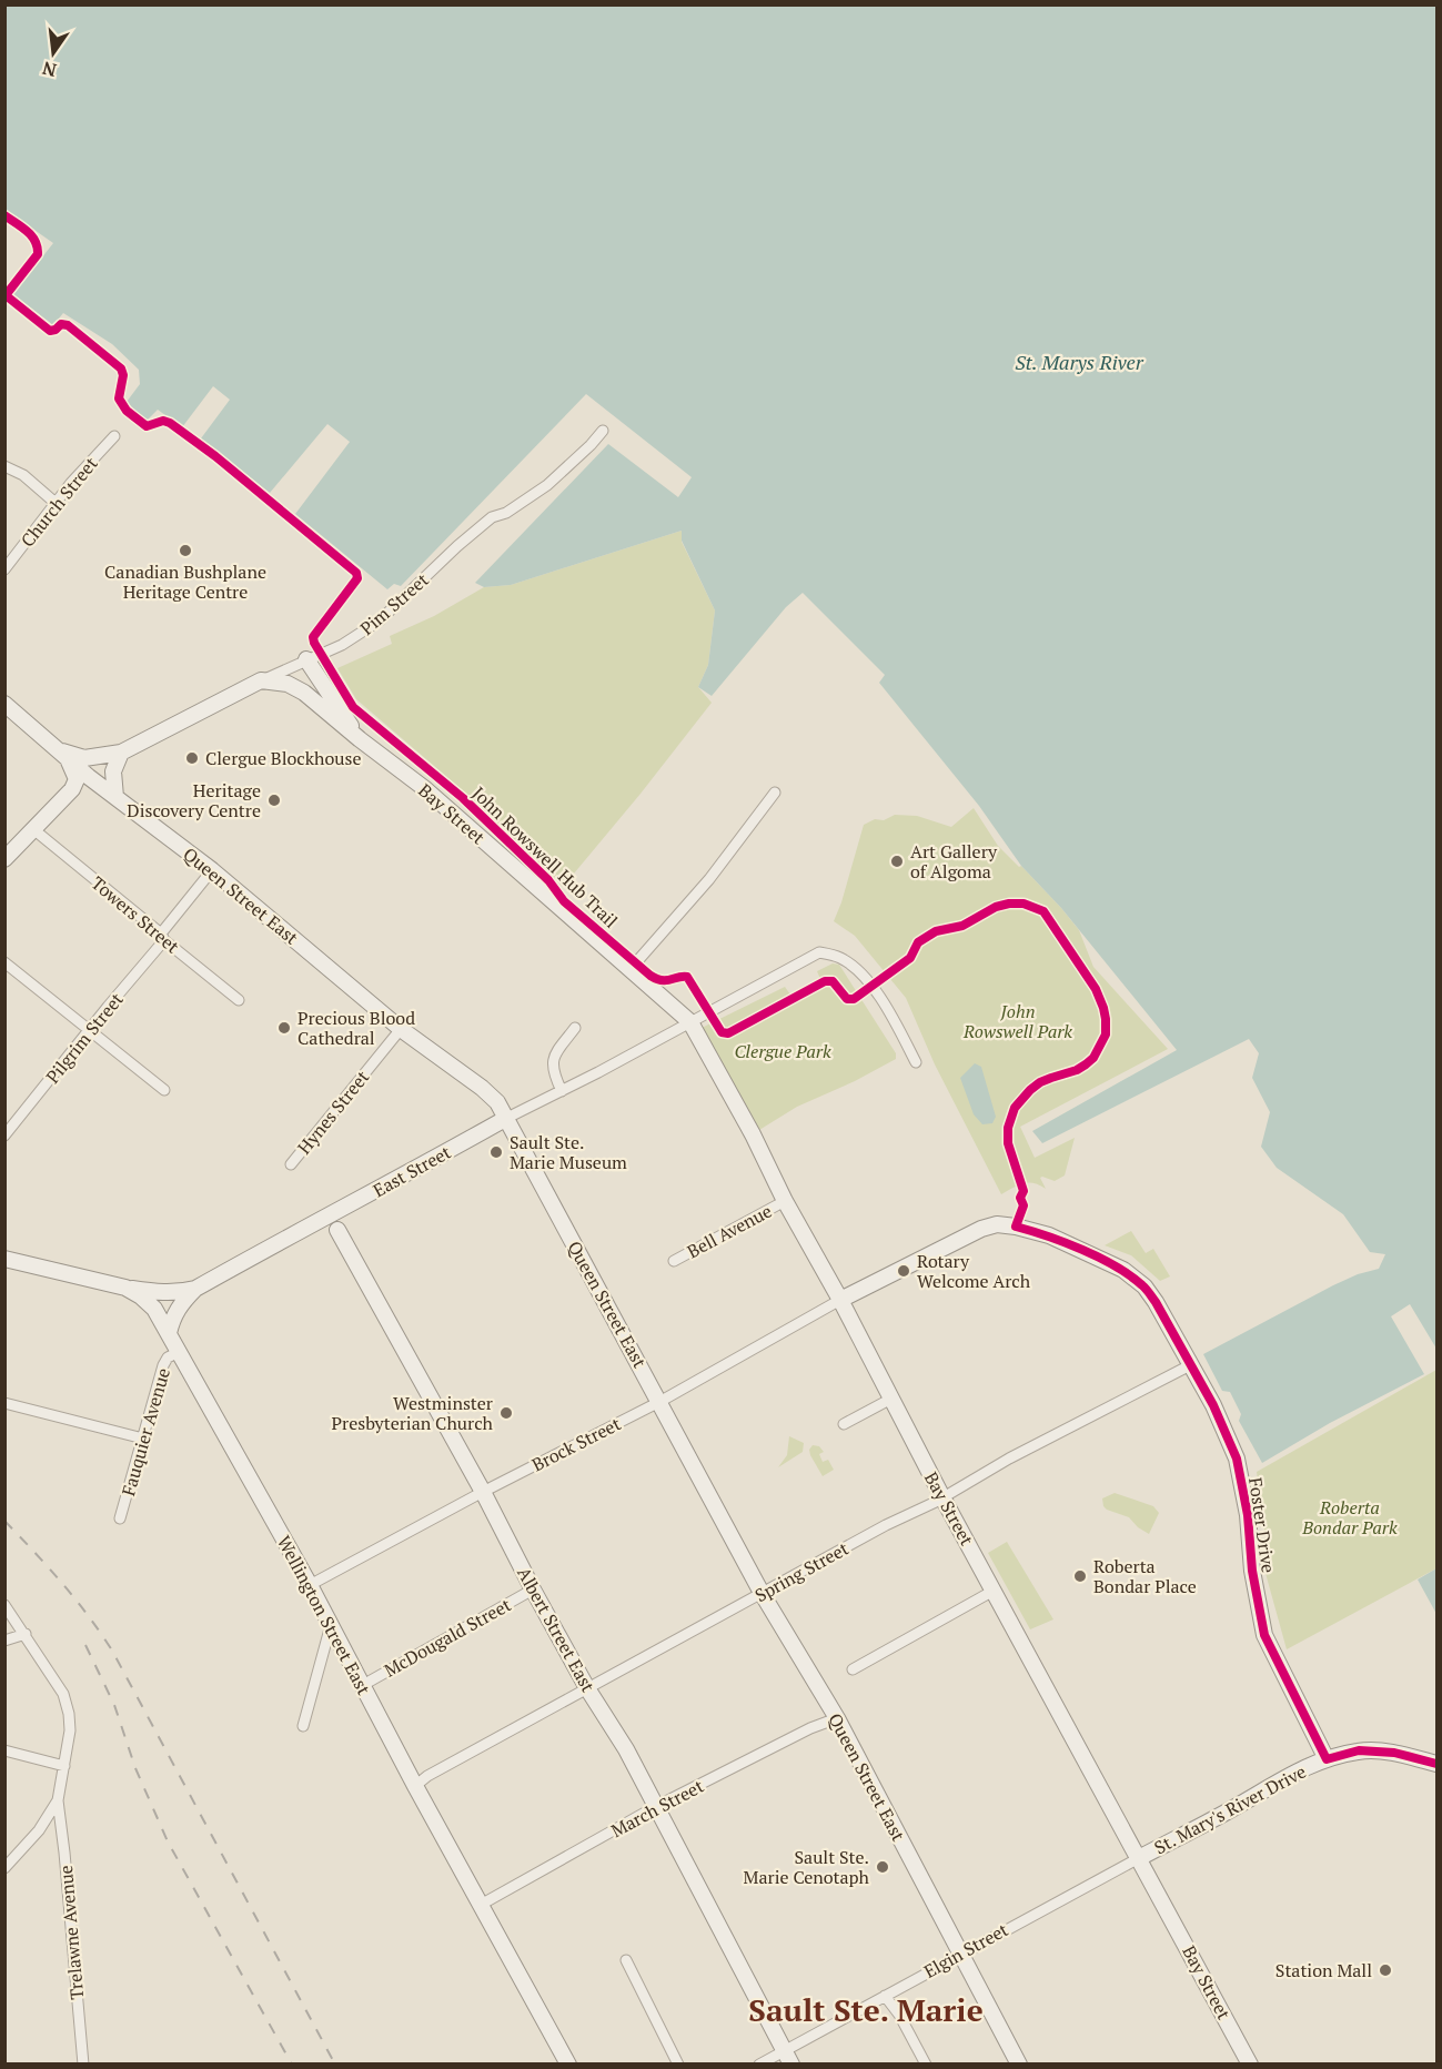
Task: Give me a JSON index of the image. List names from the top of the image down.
{
  "streets": {
    "main road": [
      "Pim Street",
      "Bay Street",
      "Queen Street East",
      "East Street",
      "Foster Drive",
      "Wellington Street East",
      "Albert Street East",
      "St. Mary's River Drive"
    ],
    "street": [
      "Church Street",
      "Towers Street",
      "Pilgrim Street",
      "Hynes Street",
      "Bell Avenue",
      "Fauquier Avenue",
      "Brock Street",
      "Spring Street",
      "McDougald Street",
      "March Street",
      "Trelawne Avenue",
      "Elgin Street"
    ],
    "cycle path": ["John Rowswell Hub Trail"]
  },
  "crossings": [
    ["Pim Street", "Bay Street"],
    ["Pim Street", "Queen Street East"],
    ["Bay Street", "East Street"],
    ["Bay Street", "Bell Avenue"],
    ["Bay Street", "Brock Street"],
    ["Bay Street", "Foster Drive"],
    ["Bay Street", "Spring Street"],
    ["Bay Street", "St. Mary's River Drive"],
    ["Bay Street", "Elgin Street"],
    ["Queen Street East", "Pilgrim Street"],
    ["Queen Street East", "Hynes Street"],
    ["Queen Street East", "East Street"],
    ["Queen Street East", "Brock Street"],
    ["Queen Street East", "Spring Street"],
    ["Queen Street East", "March Street"],
    ["Queen Street East", "Elgin Street"],
    ["Towers Street", "Pilgrim Street"],
    ["East Street", "Wellington Street East"],
    ["Fauquier Avenue", "Wellington Street East"],
    ["Brock Street", "Foster Drive"],
    ["Brock Street", "Wellington Street East"],
    ["Brock Street", "Albert Street East"],
    ["Foster Drive", "Spring Street"],
    ["Foster Drive", "St. Mary's River Drive"],
    ["Spring Street", "Wellington Street East"],
    ["Spring Street", "Albert Street East"],
    ["Wellington Street East", "McDougald Street"],
    ["Wellington Street East", "March Street"],
    ["Albert Street East", "McDougald Street"],
    ["Albert Street East", "March Street"],
    ["Albert Street East", "Elgin Street"],
    ["St. Mary's River Drive", "Elgin Street"]
  ],
  "districts": ["Sault Ste. Marie"],
  "water": ["St. Marys River"],
  "parks": ["John Rowswell Park", "Clergue Park", "Roberta Bondar Park"],
  "places": [
    "Canadian Bushplane Heritage Centre",
    "Clergue Blockhouse",
    "Heritage Discovery Centre",
    "Art Gallery of Algoma",
    "Precious Blood Cathedral",
    "Sault Ste. Marie Museum",
    "Rotary Welcome Arch",
    "Westminster Presbyterian Church",
    "Roberta Bondar Place",
    "Sault Ste. Marie Cenotaph",
    "Station Mall"
  ],
  "north": "bottom"
}
